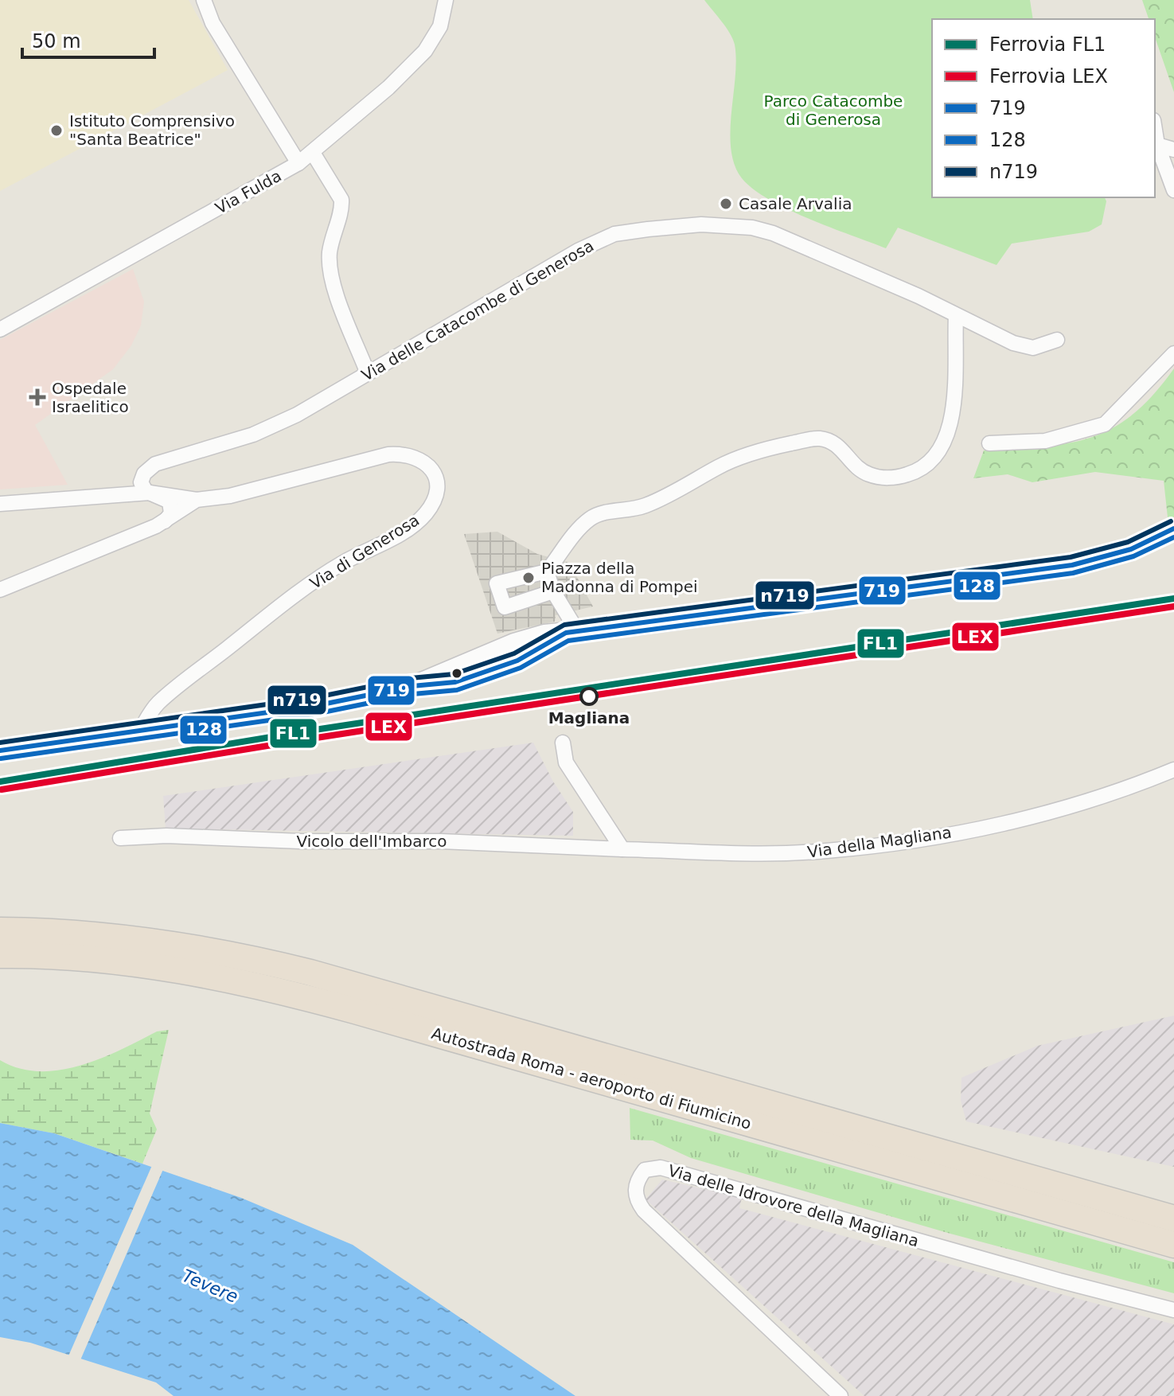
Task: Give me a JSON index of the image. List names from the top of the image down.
{
  "streets": {
    "highway": ["Autostrada Roma - aeroporto di Fiumicino"],
    "street": [
      "Via Fulda",
      "Via delle Catacombe di Generosa",
      "Via di Generosa",
      "Vicolo dell'Imbarco",
      "Via della Magliana",
      "Via delle Idrovore della Magliana"
    ]
  },
  "crossings": [
    ["Vicolo dell'Imbarco", "Via della Magliana"]
  ],
  "water": ["Tevere"],
  "parks": ["Parco Catacombe di Generosa"],
  "places": {
    "other": [
      "Istituto Comprensivo \"Santa Beatrice\"",
      "Casale Arvalia",
      "Piazza della Madonna di Pompei",
      "Magliana"
    ],
    "health": ["Ospedale Israelitico"]
  },
  "lines": [
    "transit line n719",
    "transit line 719",
    "transit line 128",
    "rail line FL1",
    "rail line LEX"
  ],
  "legend": [
    "Ferrovia FL1",
    "Ferrovia LEX",
    "719",
    "128",
    "n719"
  ],
  "scale_bar": "50 m"
}
